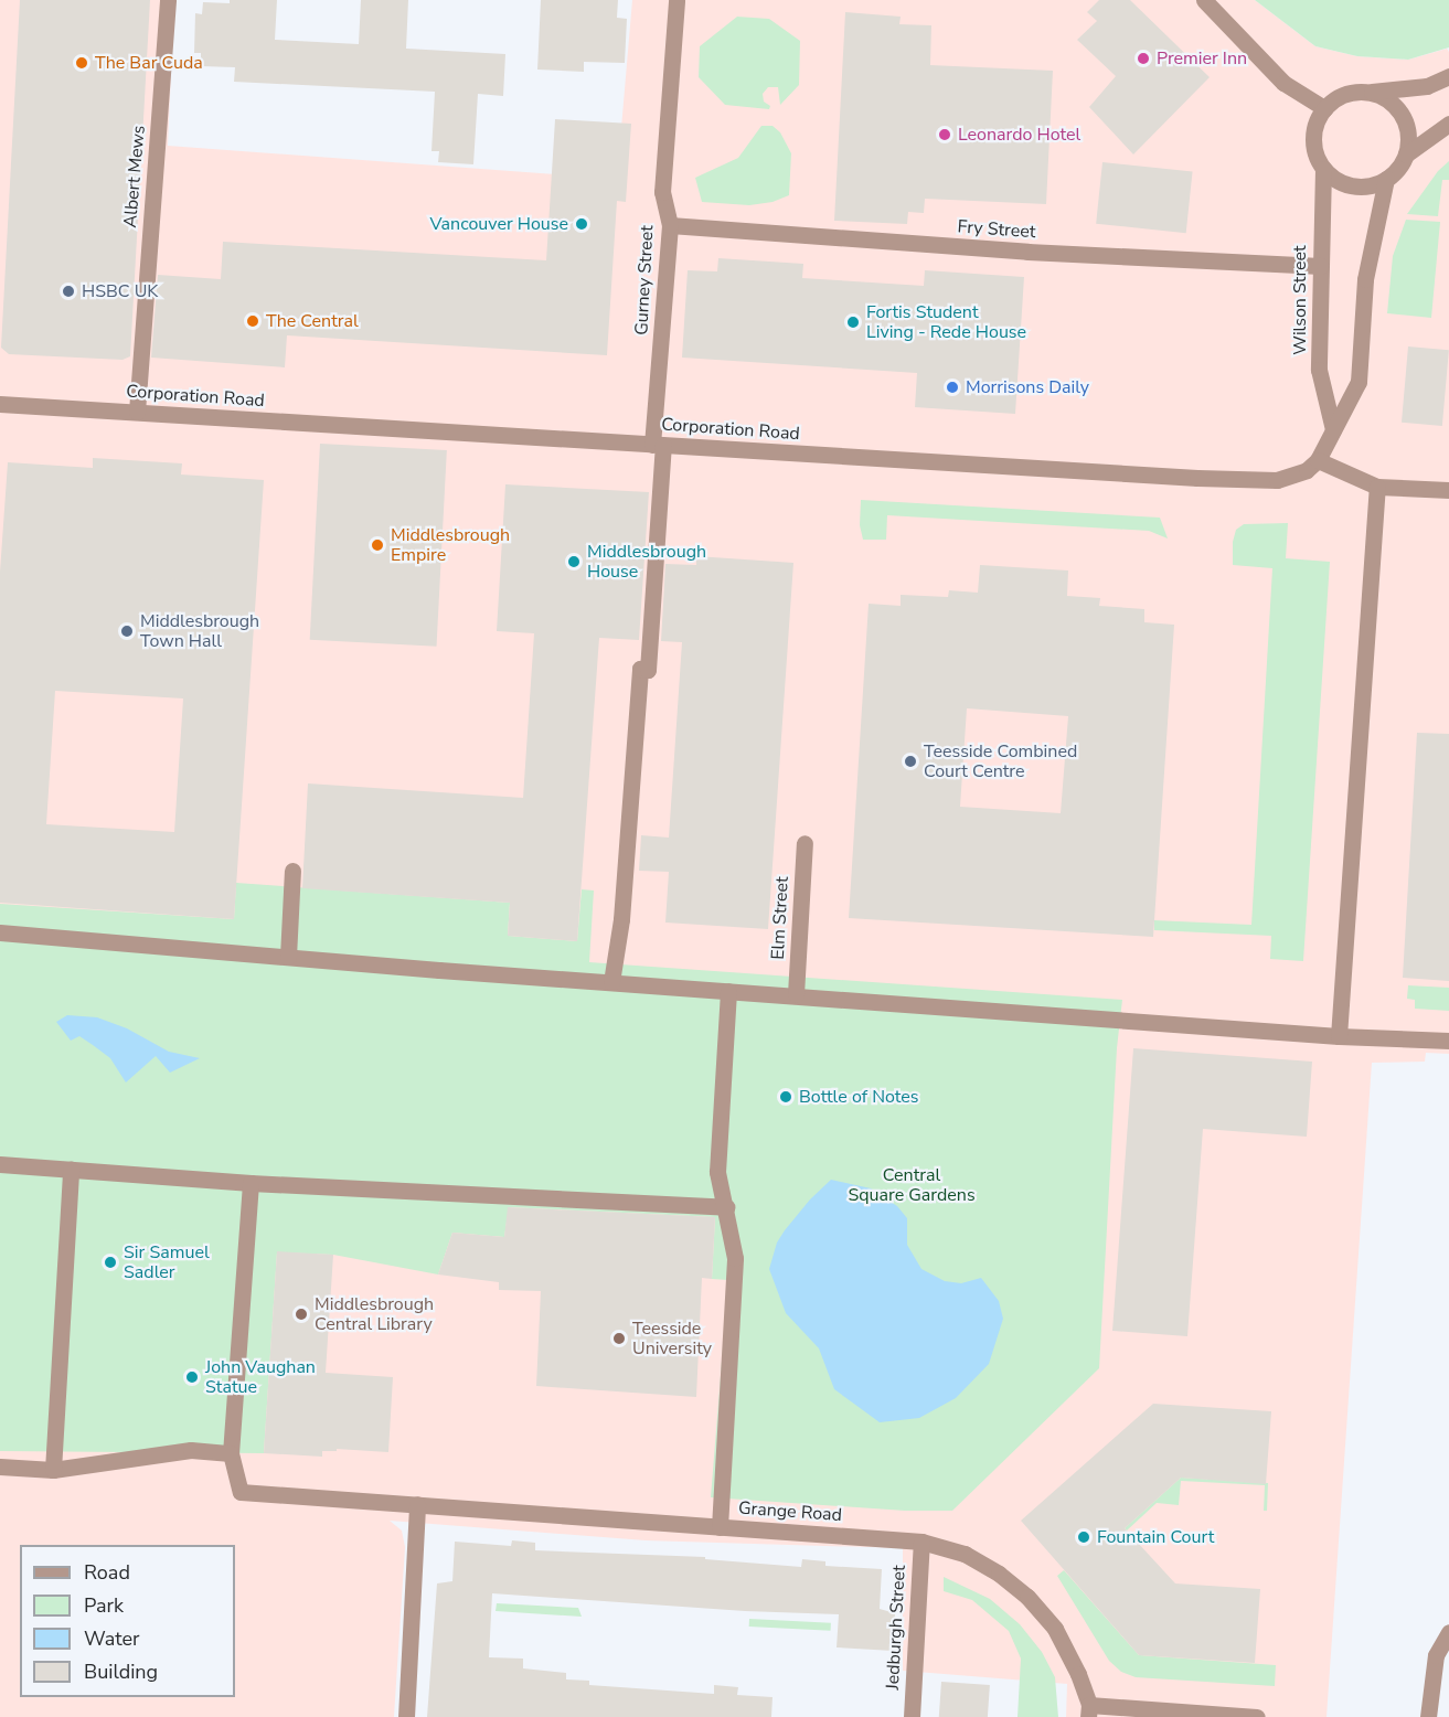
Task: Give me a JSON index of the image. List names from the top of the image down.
{
  "streets": {
    "street": [
      "Albert Mews",
      "Fry Street",
      "Gurney Street",
      "Wilson Street",
      "Corporation Road",
      "Elm Street",
      "Grange Road",
      "Jedburgh Street"
    ]
  },
  "crossings": [
    ["Albert Mews", "Corporation Road"],
    ["Fry Street", "Gurney Street"],
    ["Fry Street", "Wilson Street"],
    ["Gurney Street", "Corporation Road"],
    ["Grange Road", "Jedburgh Street"]
  ],
  "parks": ["Central Square Gardens"],
  "places": [
    "Premier Inn",
    "The Bar Cuda",
    "Leonardo Hotel",
    "Vancouver House",
    "HSBC UK",
    "The Central",
    "Fortis Student Living - Rede House",
    "Morrisons Daily",
    "Middlesbrough Empire",
    "Middlesbrough House",
    "Middlesbrough Town Hall",
    "Teesside Combined Court Centre",
    "Bottle of Notes",
    "Sir Samuel Sadler",
    "Middlesbrough Central Library",
    "Teesside University",
    "John Vaughan Statue",
    "Fountain Court"
  ],
  "legend": [
    "Road",
    "Park",
    "Water",
    "Building"
  ]
}
